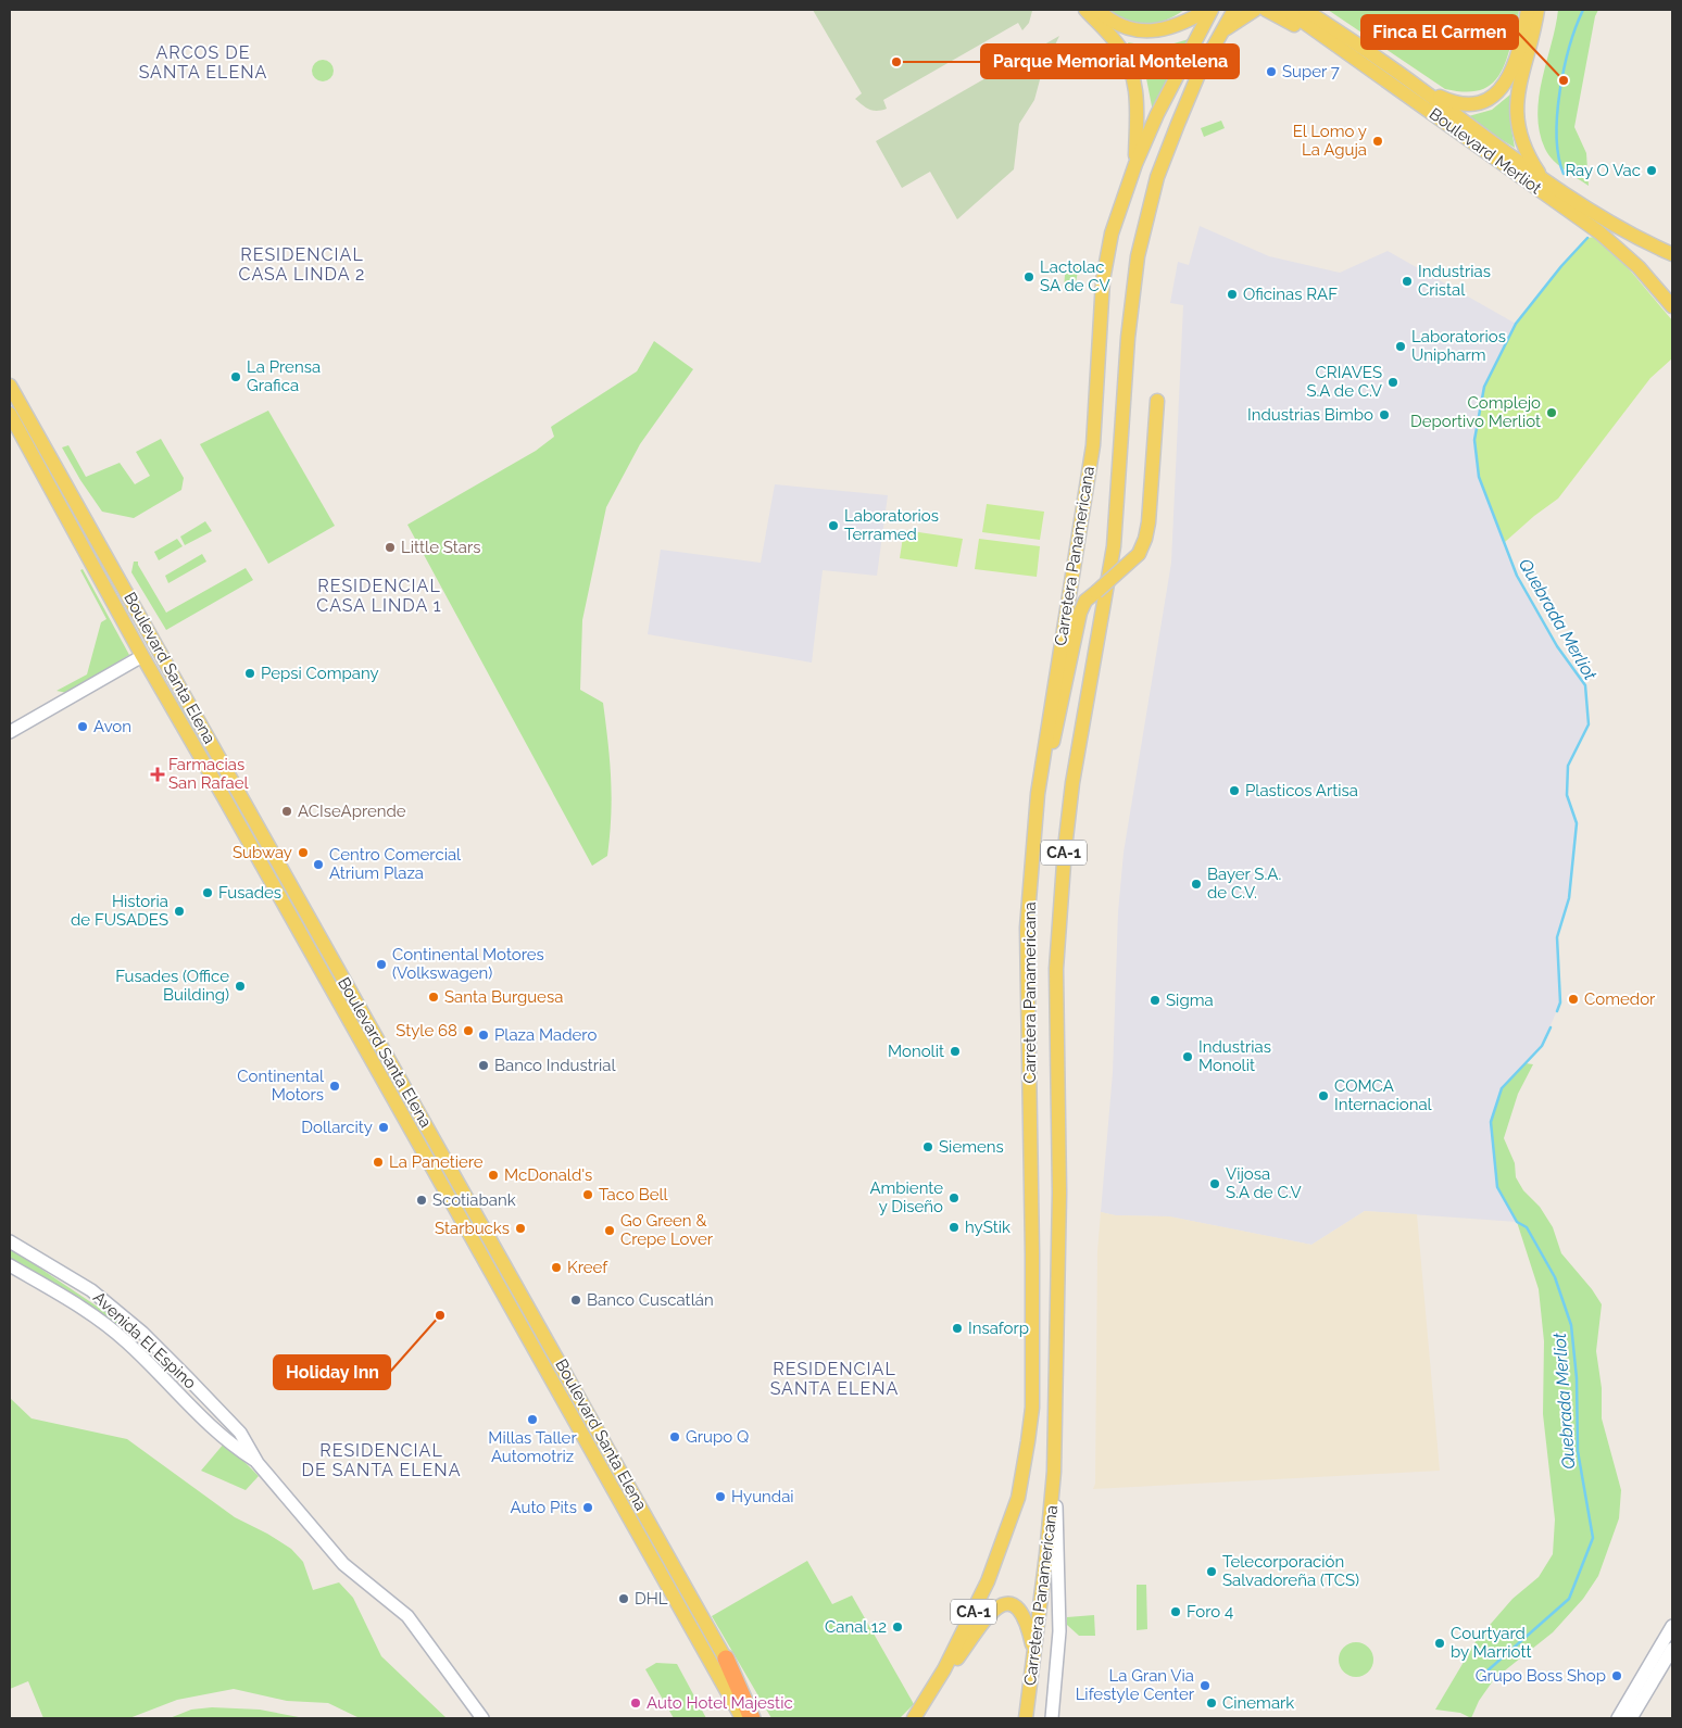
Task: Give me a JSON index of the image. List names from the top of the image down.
{
  "streets": {
    "main road": [
      "Boulevard Merliot",
      "Carretera Panamericana",
      "Boulevard Santa Elena",
      "CA-1",
      "Avenida El Espino"
    ]
  },
  "districts": [
    "ARCOS DE SANTA ELENA",
    "RESIDENCIAL CASA LINDA 2",
    "RESIDENCIAL CASA LINDA 1",
    "RESIDENCIAL SANTA ELENA",
    "RESIDENCIAL DE SANTA ELENA"
  ],
  "water": ["Quebrada Merliot"],
  "places": {
    "other": [
      "Parque Memorial Montelena",
      "Super 7",
      "Finca El Carmen",
      "El Lomo y La Aguja",
      "Ray O Vac",
      "Lactolac SA de CV",
      "Industrias Cristal",
      "Oficinas RAF",
      "Laboratorios Unipharm",
      "La Prensa Grafica",
      "CRIAVES S.A de C.V",
      "Complejo Deportivo Merliot",
      "Industrias Bimbo",
      "Laboratorios Terramed",
      "Little Stars",
      "Pepsi Company",
      "Avon",
      "Plasticos Artisa",
      "ACIseAprende",
      "Subway",
      "Centro Comercial Atrium Plaza",
      "Bayer S.A. de C.V.",
      "Fusades",
      "Historia de FUSADES",
      "Continental Motores (Volkswagen)",
      "Fusades (Office Building)",
      "Santa Burguesa",
      "Comedor",
      "Sigma",
      "Style 68",
      "Plaza Madero",
      "Monolit",
      "Industrias Monolit",
      "Banco Industrial",
      "Continental Motors",
      "COMCA Internacional",
      "Dollarcity",
      "Siemens",
      "La Panetiere",
      "McDonald's",
      "Vijosa S.A de C.V",
      "Taco Bell",
      "Ambiente y Diseño",
      "Scotiabank",
      "hyStik",
      "Starbucks",
      "Go Green & Crepe Lover",
      "Kreef",
      "Banco Cuscatlán",
      "Holiday Inn",
      "Insaforp",
      "Millas Taller Automotriz",
      "Grupo Q",
      "Hyundai",
      "Auto Pits",
      "Telecorporación Salvadoreña (TCS)",
      "DHL",
      "Foro 4",
      "Canal 12",
      "Courtyard by Marriott",
      "Grupo Boss Shop",
      "La Gran Via Lifestyle Center",
      "Auto Hotel Majestic",
      "Cinemark"
    ],
    "health": ["Farmacias San Rafael"]
  }
}
